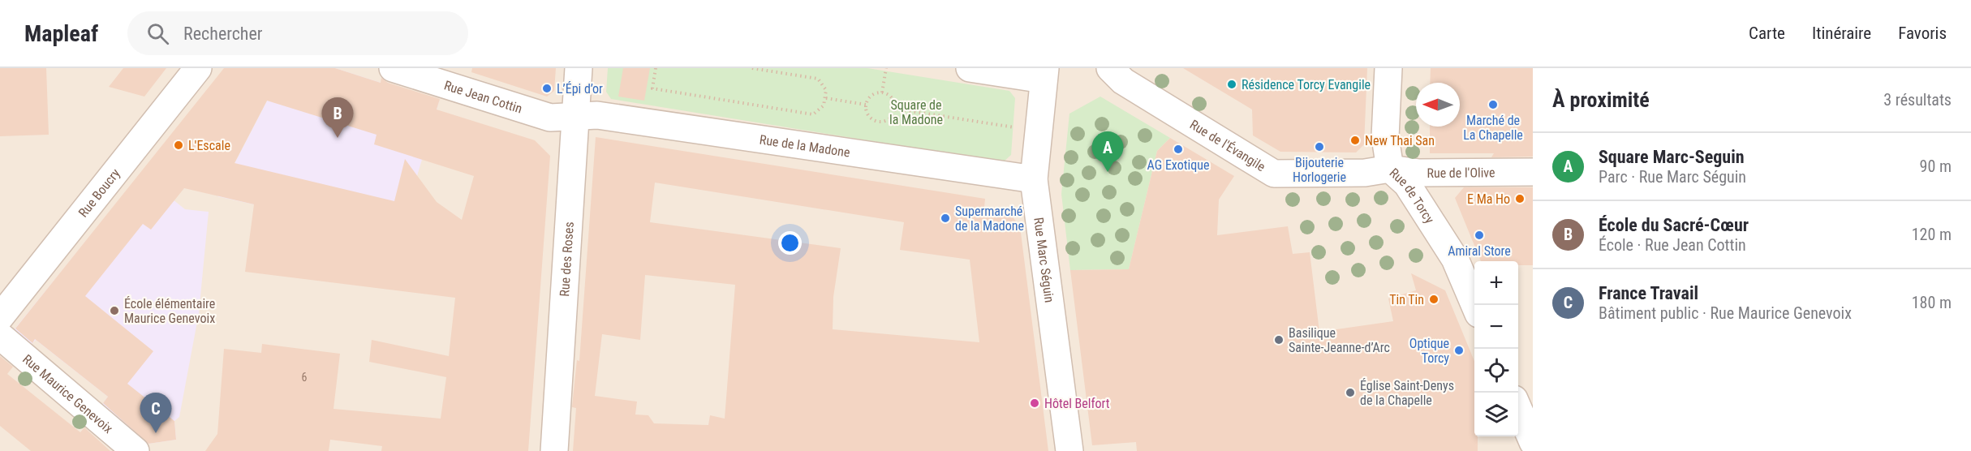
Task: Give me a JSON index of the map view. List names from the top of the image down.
{
  "streets": {
    "street": [
      "Rue Jean Cottin",
      "Rue de l'Évangile",
      "Rue de la Madone",
      "Rue de l'Olive",
      "Rue Boucry",
      "Rue de Torcy",
      "Rue des Roses",
      "Rue Marc Séguin",
      "Rue Maurice Genevoix"
    ]
  },
  "crossings": [
    ["Rue Jean Cottin", "Rue de la Madone"],
    ["Rue Jean Cottin", "Rue des Roses"],
    ["Rue de l'Évangile", "Rue de l'Olive"],
    ["Rue de l'Évangile", "Rue de Torcy"],
    ["Rue de la Madone", "Rue des Roses"],
    ["Rue de la Madone", "Rue Marc Séguin"],
    ["Rue de l'Olive", "Rue de Torcy"]
  ],
  "parks": ["Square de la Madone"],
  "places": [
    "Résidence Torcy Evangile",
    "L’Épi d’or",
    "Marché de La Chapelle",
    "New Thai San",
    "L'Escale",
    "Bijouterie Horlogerie",
    "AG Exotique",
    "E Ma Ho",
    "Supermarché de la Madone",
    "Amiral Store",
    "Tin Tin",
    "École élémentaire Maurice Genevoix",
    "Basilique Sainte-Jeanne-d’Arc",
    "Optique Torcy",
    "Église Saint-Denys de la Chapelle",
    "Hôtel Belfort"
  ],
  "house_numbers": ["6"],
  "north": "left",
  "page": {
    "header": "Mapleaf",
    "search": "Rechercher",
    "nav": ["Carte", "Itinéraire", "Favoris"],
    "heading": ["À proximité", "3 résultats"],
    "pins": ["B", "A", "C"],
    "list": [
      {
        "mark": "A",
        "name": "Square Marc-Seguin",
        "note": "Parc · Rue Marc Séguin",
        "value": "90 m"
      },
      {
        "mark": "B",
        "name": "École du Sacré-Cœur",
        "note": "École · Rue Jean Cottin",
        "value": "120 m"
      },
      {
        "mark": "C",
        "name": "France Travail",
        "note": "Bâtiment public · Rue Maurice Genevoix",
        "value": "180 m"
      }
    ],
    "map_buttons": ["+", "−"]
  }
}
